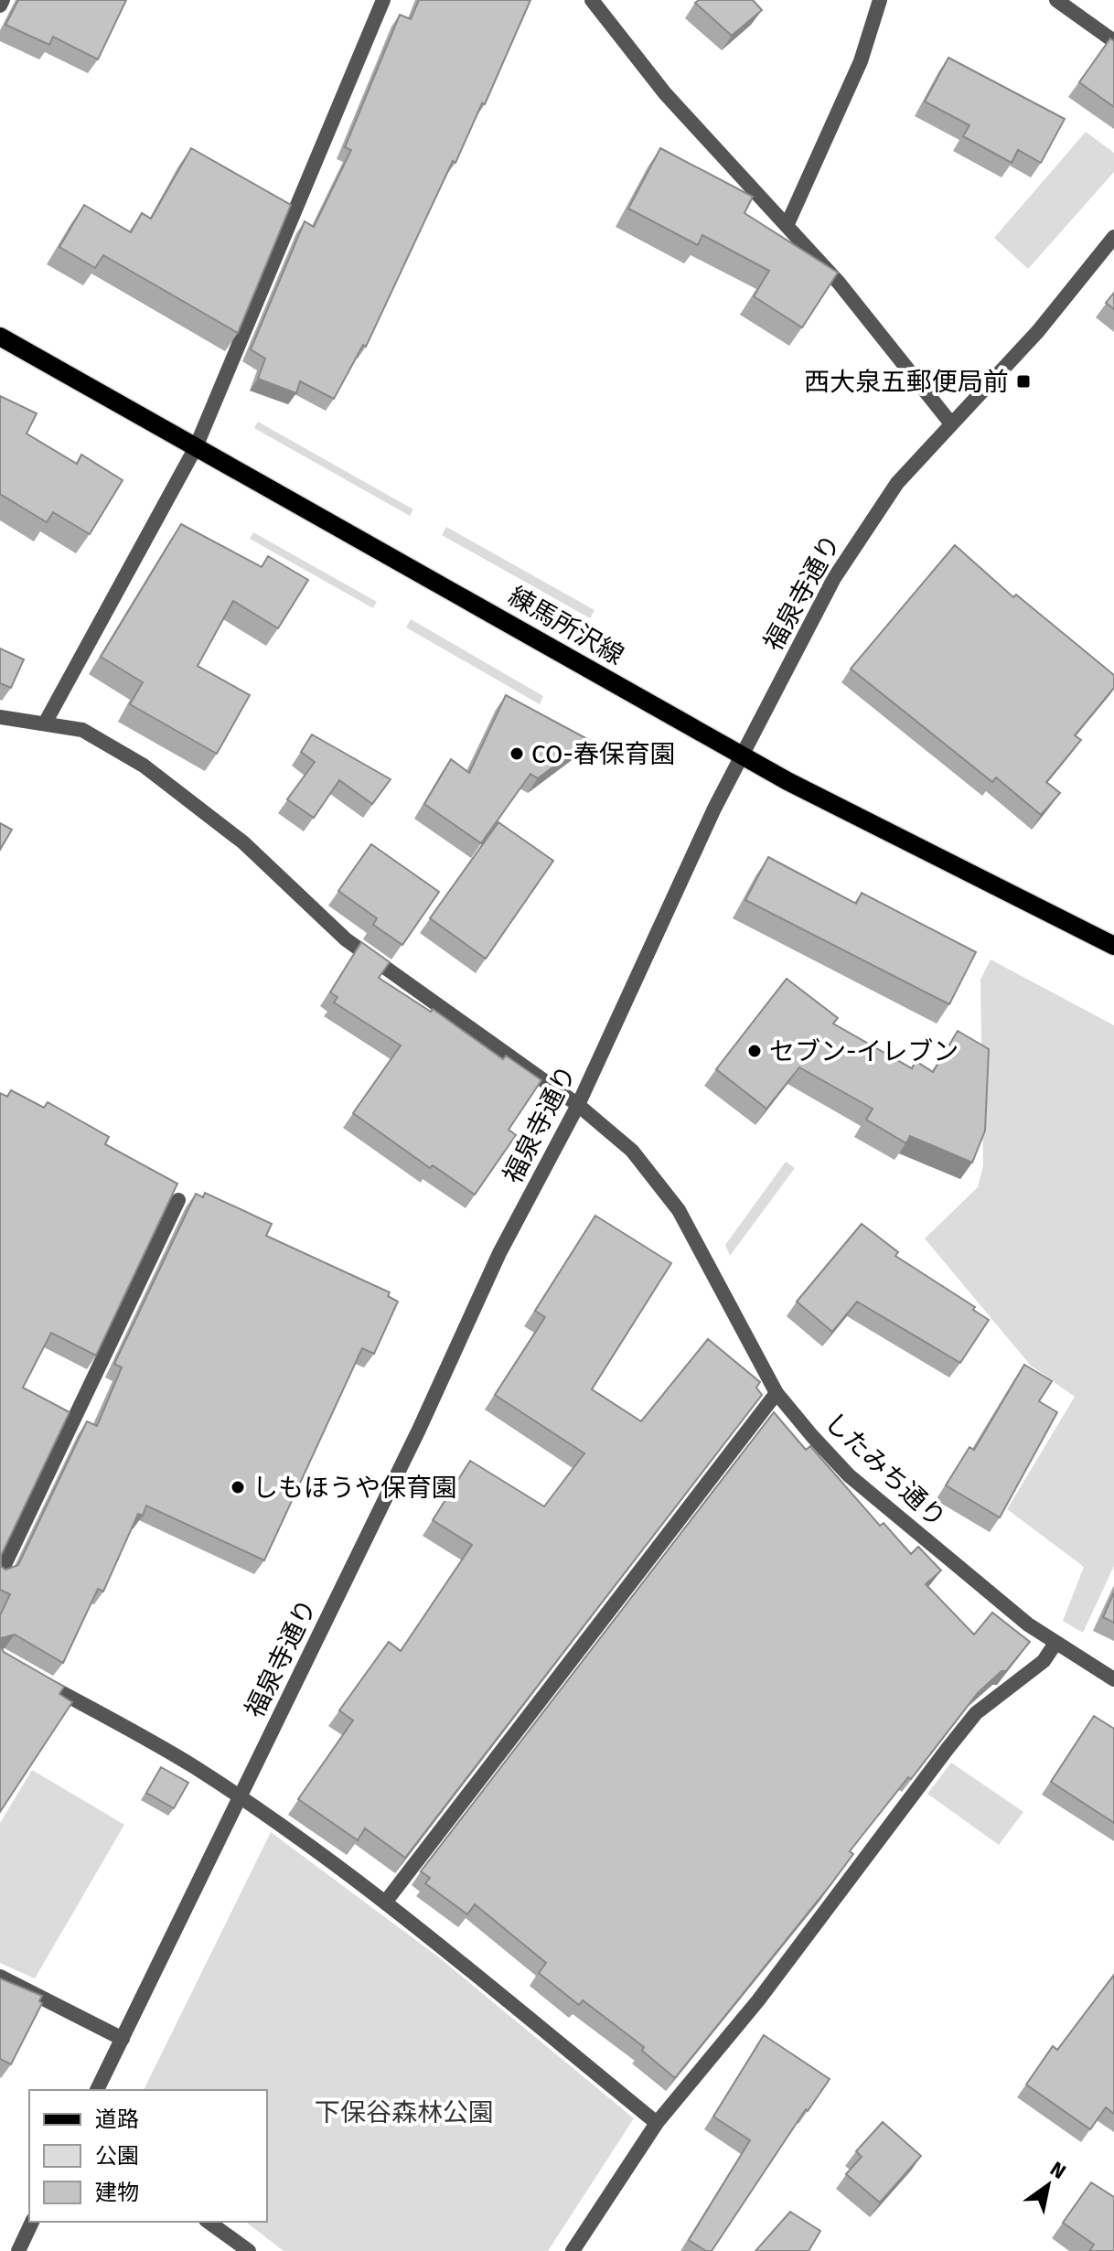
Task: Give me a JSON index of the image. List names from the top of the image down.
{
  "streets": {
    "main road": ["練馬所沢線"],
    "street": ["福泉寺通り", "したみち通り"]
  },
  "crossings": [
    ["福泉寺通り", "練馬所沢線"],
    ["福泉寺通り", "したみち通り"]
  ],
  "parks": ["下保谷森林公園"],
  "places": {
    "transit": ["西大泉五郵便局前"],
    "other": ["CO-春保育園", "セブン-イレブン", "しもほうや保育園"]
  },
  "legend": ["道路", "公園", "建物"],
  "north": "top right"
}
